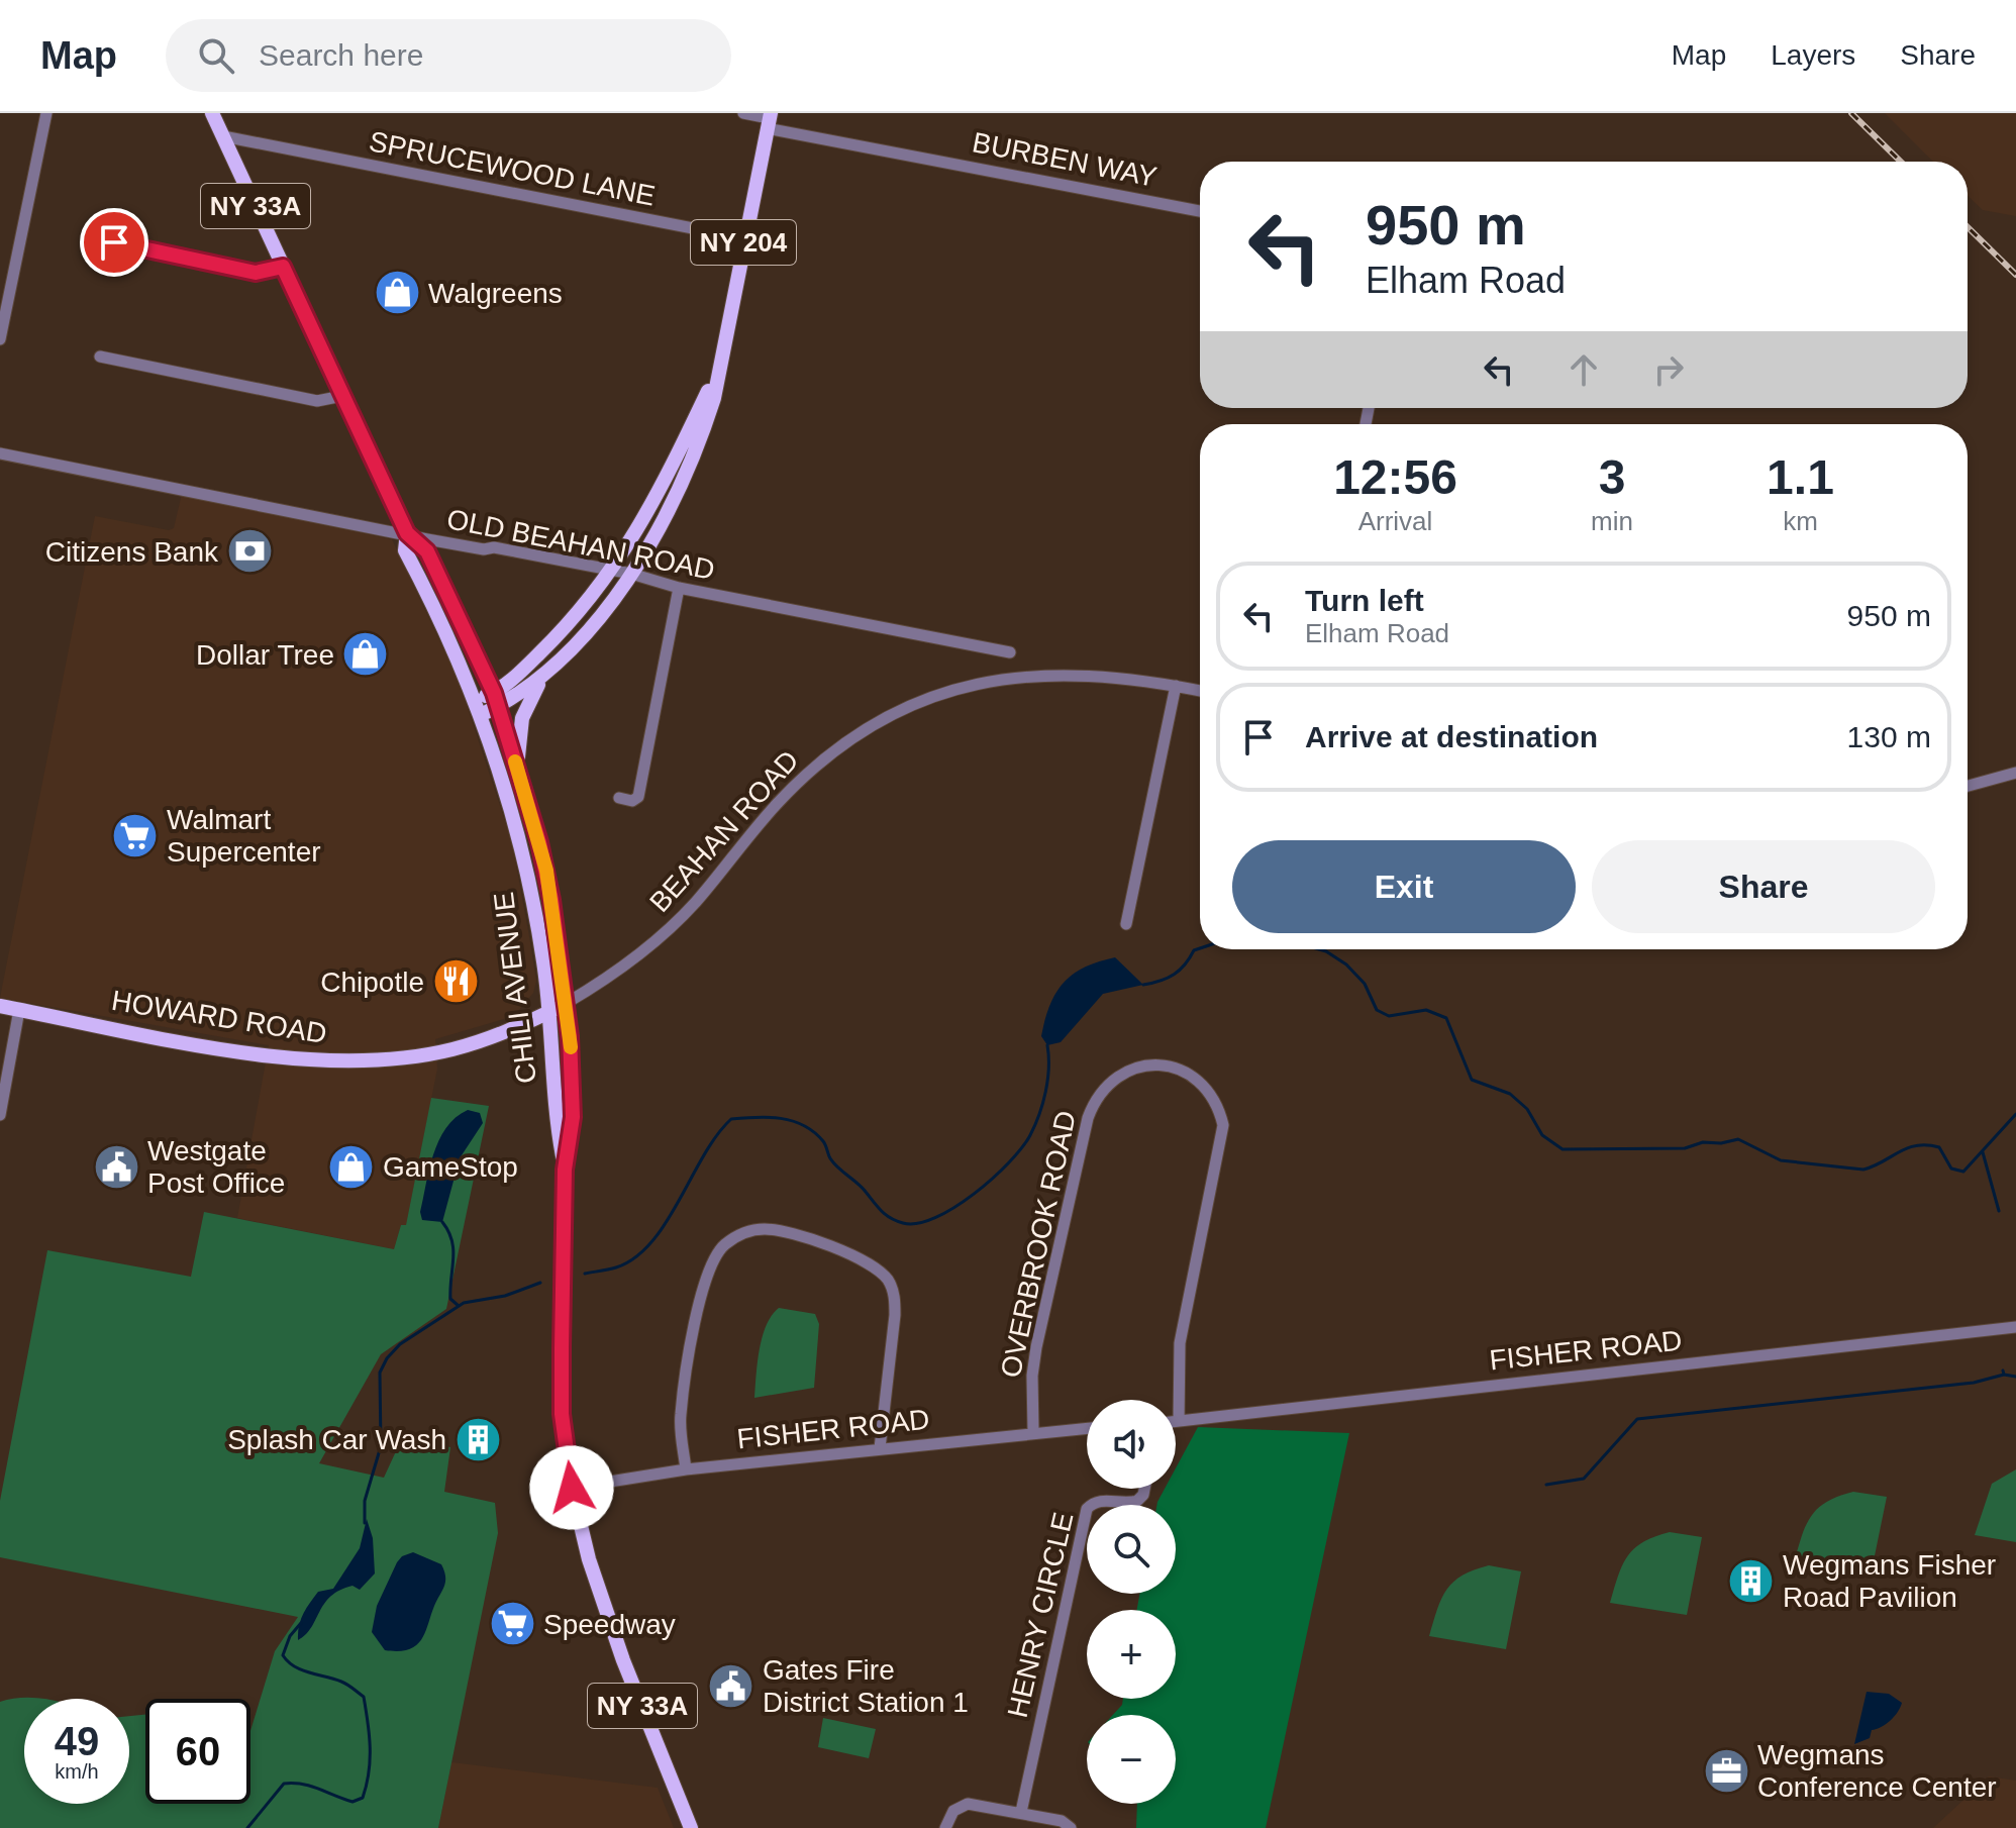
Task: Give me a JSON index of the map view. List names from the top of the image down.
{
  "streets": {
    "main road": [
      "NY 33A",
      "NY 204",
      "CHILI AVENUE",
      "HOWARD ROAD"
    ],
    "street": [
      "BURBEN WAY",
      "SPRUCEWOOD LANE",
      "OLD BEAHAN ROAD",
      "BEAHAN ROAD",
      "OVERBROOK ROAD",
      "FISHER ROAD",
      "HENRY CIRCLE"
    ]
  },
  "crossings": [
    ["BURBEN WAY", "NY 204"],
    ["SPRUCEWOOD LANE", "NY 204"],
    ["SPRUCEWOOD LANE", "CHILI AVENUE"],
    ["NY 204", "OLD BEAHAN ROAD"],
    ["NY 204", "CHILI AVENUE"],
    ["OLD BEAHAN ROAD", "CHILI AVENUE"],
    ["BEAHAN ROAD", "CHILI AVENUE"],
    ["BEAHAN ROAD", "HOWARD ROAD"],
    ["CHILI AVENUE", "HOWARD ROAD"],
    ["CHILI AVENUE", "FISHER ROAD"],
    ["OVERBROOK ROAD", "FISHER ROAD"]
  ],
  "places": {
    "shop": ["Walgreens", "Dollar Tree", "GameStop"],
    "bank": ["Citizens Bank"],
    "supermarket": ["Walmart Supercenter", "Speedway"],
    "restaurant": ["Chipotle"],
    "public building": ["Westgate Post Office", "Gates Fire District Station 1"],
    "building": ["Splash Car Wash", "Wegmans Fisher Road Pavilion"],
    "office": ["Wegmans Conference Center"]
  },
  "page": {
    "header": "Map",
    "search": "Search here",
    "nav": ["Map", "Layers", "Share"],
    "turn": ["950 m", "Elham Road"],
    "eta": [
      "12:56",
      "Arrival",
      "3",
      "min",
      "1.1",
      "km"
    ],
    "list": [
      {
        "name": "Turn left",
        "note": "Elham Road",
        "value": "950 m"
      },
      {
        "name": "Arrive at destination",
        "value": "130 m"
      }
    ],
    "buttons": ["Exit", "Share"],
    "map_buttons": ["+", "−"],
    "speed": "49 km/h",
    "limit": "60"
  }
}
